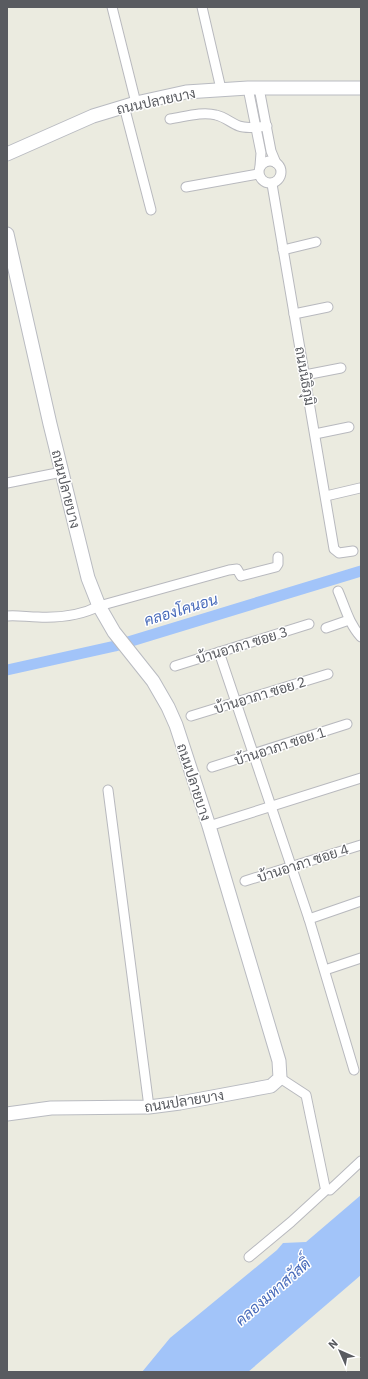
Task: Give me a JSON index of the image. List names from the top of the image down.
{
  "streets": {
    "street": [
      "ถนนปลายบาง",
      "ถนนนิธิภุมิ",
      "บ้านอาภา ซอย 3",
      "บ้านอาภา ซอย 2",
      "บ้านอาภา ซอย 1",
      "บ้านอาภา ซอย 4"
    ]
  },
  "water": ["คลองโคนอน", "คลองมหาสวัสดิ์"],
  "north": "top left"
}
